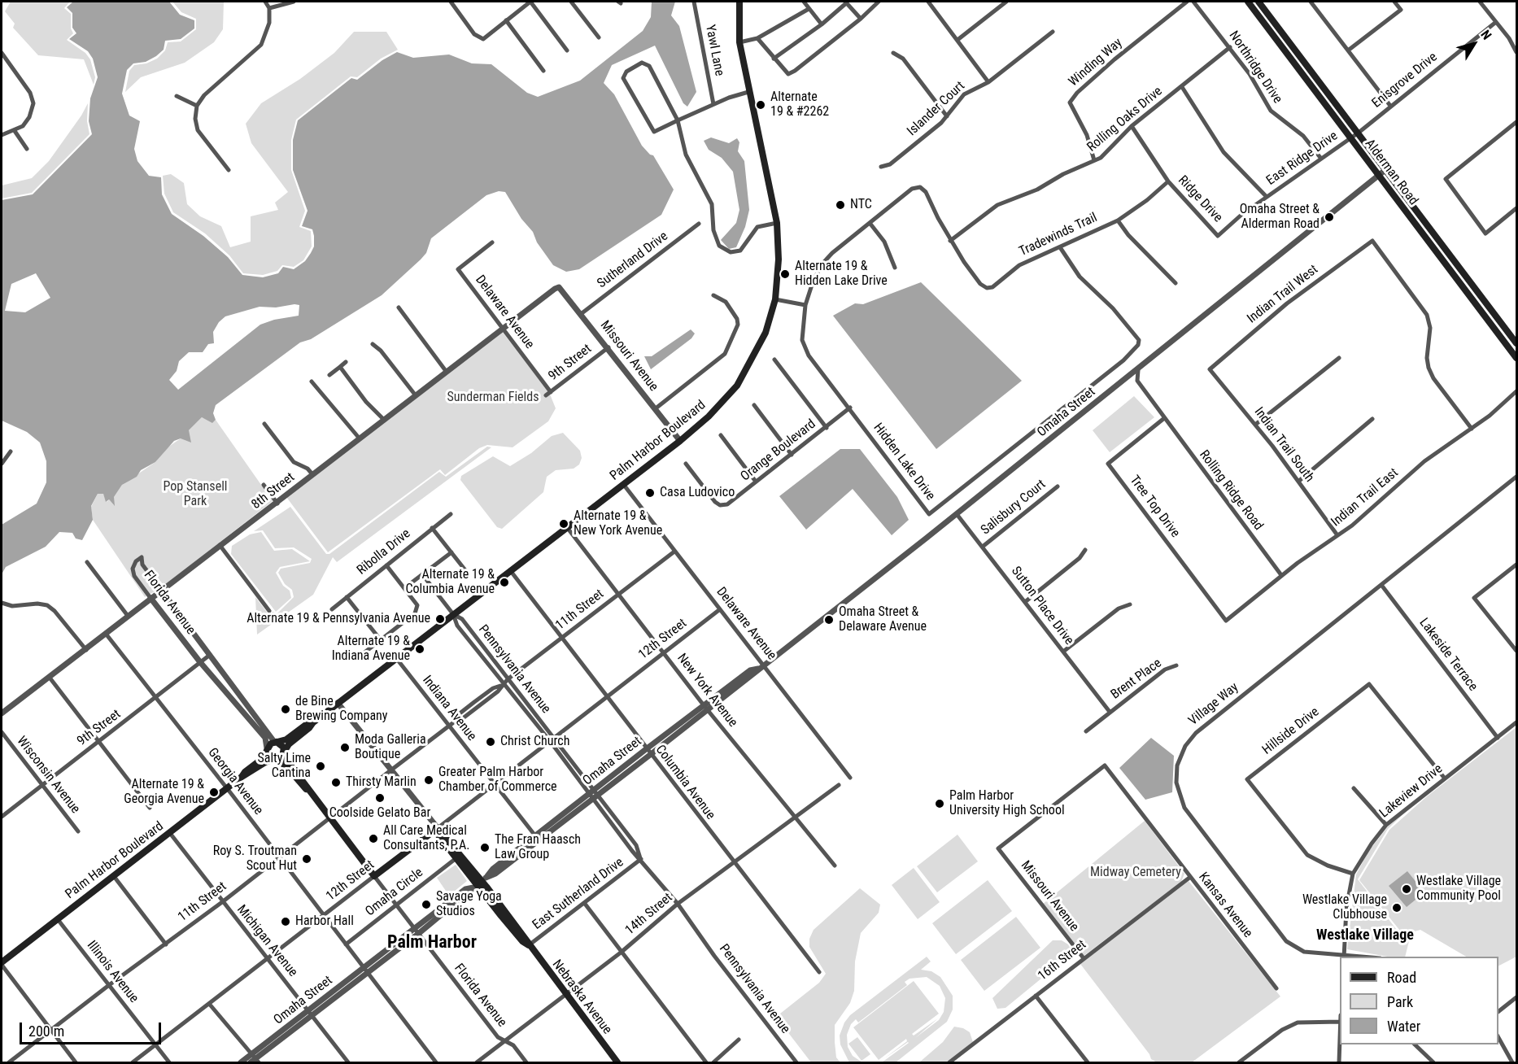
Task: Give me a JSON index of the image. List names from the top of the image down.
{
  "streets": {
    "main road": [
      "Alderman Road",
      "Palm Harbor Boulevard",
      "Florida Avenue",
      "12th Street",
      "Nebraska Avenue"
    ],
    "street": [
      "Yawl Lane",
      "Winding Way",
      "Northridge Drive",
      "Enisgrove Drive",
      "Islander Court",
      "Rolling Oaks Drive",
      "East Ridge Drive",
      "Ridge Drive",
      "Tradewinds Trail",
      "Sutherland Drive",
      "Indian Trail West",
      "Delaware Avenue",
      "Missouri Avenue",
      "9th Street",
      "Omaha Street",
      "Indian Trail South",
      "Orange Boulevard",
      "Hidden Lake Drive",
      "Rolling Ridge Road",
      "8th Street",
      "Indian Trail East",
      "Tree Top Drive",
      "Salisbury Court",
      "Ribolla Drive",
      "Sutton Place Drive",
      "11th Street",
      "Lakeside Terrace",
      "Pennsylvania Avenue",
      "Brent Place",
      "New York Avenue",
      "Village Way",
      "Indiana Avenue",
      "Hillside Drive",
      "Wisconsin Avenue",
      "Georgia Avenue",
      "Columbia Avenue",
      "Lakeview Drive",
      "Omaha Circle",
      "East Sutherland Drive",
      "Kansas Avenue",
      "14th Street",
      "Michigan Avenue",
      "16th Street",
      "Illinois Avenue"
    ]
  },
  "crossings": [
    ["Winding Way", "Rolling Oaks Drive"],
    ["Northridge Drive", "Rolling Oaks Drive"],
    ["Northridge Drive", "East Ridge Drive"],
    ["Enisgrove Drive", "East Ridge Drive"],
    ["Enisgrove Drive", "Alderman Road"],
    ["Rolling Oaks Drive", "Ridge Drive"],
    ["Rolling Oaks Drive", "Tradewinds Trail"],
    ["East Ridge Drive", "Alderman Road"],
    ["East Ridge Drive", "Ridge Drive"],
    ["Alderman Road", "Omaha Street"],
    ["Ridge Drive", "Tradewinds Trail"],
    ["Tradewinds Trail", "Hidden Lake Drive"],
    ["Sutherland Drive", "Missouri Avenue"],
    ["Indian Trail West", "Indian Trail South"],
    ["Indian Trail West", "Indian Trail East"],
    ["Delaware Avenue", "9th Street"],
    ["Delaware Avenue", "Omaha Street"],
    ["Delaware Avenue", "Palm Harbor Boulevard"],
    ["Delaware Avenue", "8th Street"],
    ["Delaware Avenue", "11th Street"],
    ["Delaware Avenue", "12th Street"],
    ["Missouri Avenue", "9th Street"],
    ["Missouri Avenue", "Palm Harbor Boulevard"],
    ["Missouri Avenue", "8th Street"],
    ["Missouri Avenue", "Kansas Avenue"],
    ["Missouri Avenue", "16th Street"],
    ["9th Street", "Florida Avenue"],
    ["9th Street", "Wisconsin Avenue"],
    ["9th Street", "Georgia Avenue"],
    ["Omaha Street", "Rolling Ridge Road"],
    ["Omaha Street", "Florida Avenue"],
    ["Omaha Street", "Sutton Place Drive"],
    ["Omaha Street", "Pennsylvania Avenue"],
    ["Omaha Street", "New York Avenue"],
    ["Omaha Street", "Indiana Avenue"],
    ["Omaha Street", "Columbia Avenue"],
    ["Omaha Street", "Michigan Avenue"],
    ["Omaha Street", "Nebraska Avenue"],
    ["Palm Harbor Boulevard", "Florida Avenue"],
    ["Palm Harbor Boulevard", "Pennsylvania Avenue"],
    ["Palm Harbor Boulevard", "New York Avenue"],
    ["Palm Harbor Boulevard", "Georgia Avenue"],
    ["Palm Harbor Boulevard", "Columbia Avenue"],
    ["Palm Harbor Boulevard", "Michigan Avenue"],
    ["Palm Harbor Boulevard", "Illinois Avenue"],
    ["Indian Trail South", "Indian Trail East"],
    ["Orange Boulevard", "Hidden Lake Drive"],
    ["Rolling Ridge Road", "Indian Trail East"],
    ["Rolling Ridge Road", "Tree Top Drive"],
    ["8th Street", "Florida Avenue"],
    ["8th Street", "Georgia Avenue"],
    ["Indian Trail East", "Tree Top Drive"],
    ["Salisbury Court", "Sutton Place Drive"],
    ["Florida Avenue", "11th Street"],
    ["Florida Avenue", "12th Street"],
    ["Florida Avenue", "Omaha Circle"],
    ["Florida Avenue", "14th Street"],
    ["Sutton Place Drive", "Brent Place"],
    ["11th Street", "Pennsylvania Avenue"],
    ["11th Street", "New York Avenue"],
    ["11th Street", "Indiana Avenue"],
    ["11th Street", "Georgia Avenue"],
    ["11th Street", "Columbia Avenue"],
    ["11th Street", "Michigan Avenue"],
    ["11th Street", "Illinois Avenue"],
    ["11th Street", "Nebraska Avenue"],
    ["12th Street", "Pennsylvania Avenue"],
    ["12th Street", "New York Avenue"],
    ["12th Street", "Indiana Avenue"],
    ["12th Street", "Georgia Avenue"],
    ["12th Street", "Columbia Avenue"],
    ["12th Street", "Michigan Avenue"],
    ["12th Street", "Illinois Avenue"],
    ["12th Street", "Nebraska Avenue"],
    ["Lakeside Terrace", "Village Way"],
    ["Lakeside Terrace", "Lakeview Drive"],
    ["Pennsylvania Avenue", "East Sutherland Drive"],
    ["Pennsylvania Avenue", "14th Street"],
    ["New York Avenue", "14th Street"],
    ["Village Way", "Lakeview Drive"],
    ["Hillside Drive", "Lakeview Drive"],
    ["Georgia Avenue", "Omaha Circle"],
    ["Columbia Avenue", "14th Street"],
    ["Omaha Circle", "Nebraska Avenue"],
    ["East Sutherland Drive", "Nebraska Avenue"],
    ["Kansas Avenue", "16th Street"],
    ["14th Street", "Nebraska Avenue"]
  ],
  "districts": ["Westlake Village", "Palm Harbor"],
  "parks": ["Sunderman Fields", "Pop Stansell Park", "Midway Cemetery"],
  "places": [
    "Alternate 19 & #2262",
    "NTC",
    "Omaha Street & Alderman Road",
    "Alternate 19 & Hidden Lake Drive",
    "Casa Ludovico",
    "Alternate 19 & New York Avenue",
    "Alternate 19 & Columbia Avenue",
    "Alternate 19 & Pennsylvania Avenue",
    "Omaha Street & Delaware Avenue",
    "Alternate 19 & Indiana Avenue",
    "de Bine Brewing Company",
    "Christ Church",
    "Moda Galleria Boutique",
    "Salty Lime Cantina",
    "Greater Palm Harbor Chamber of Commerce",
    "Thirsty Marlin",
    "Alternate 19 & Georgia Avenue",
    "Coolside Gelato Bar",
    "Palm Harbor University High School",
    "All Care Medical Consultants, P.A.",
    "The Fran Haasch Law Group",
    "Roy S. Troutman Scout Hut",
    "Westlake Village Community Pool",
    "Savage Yoga Studios",
    "Westlake Village Clubhouse",
    "Harbor Hall"
  ],
  "legend": ["Road", "Park", "Water"],
  "scale_bar": "200 m",
  "north": "top right"
}
